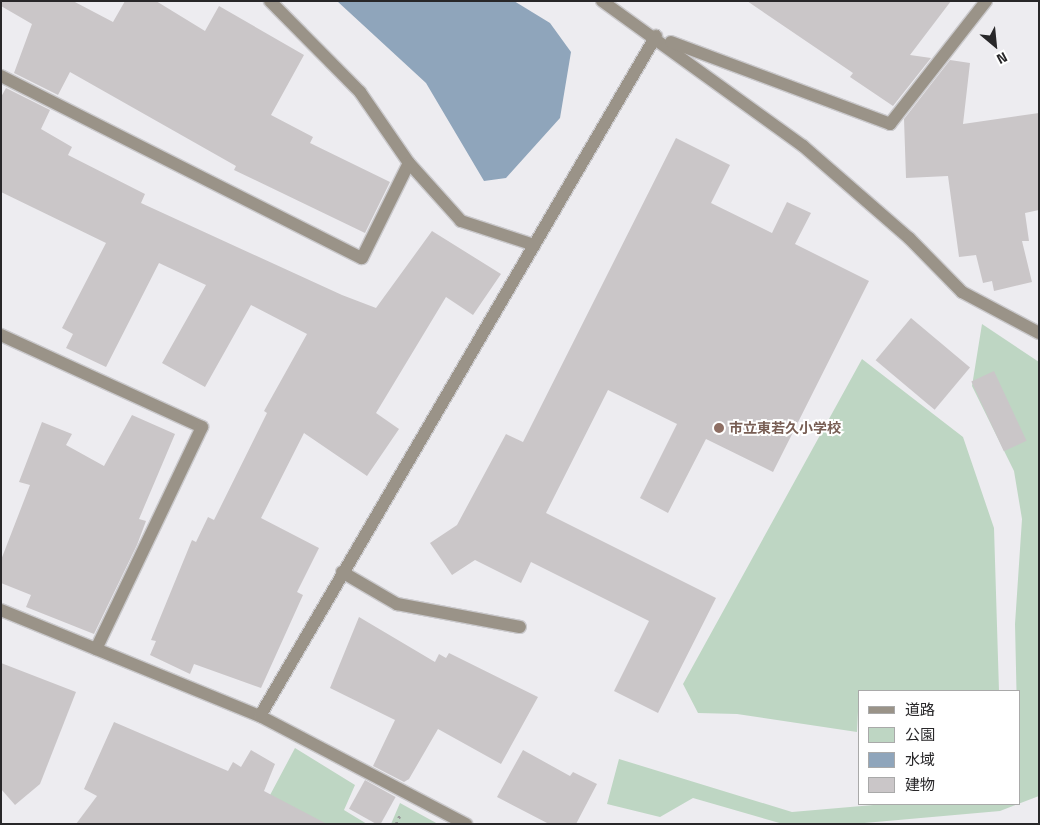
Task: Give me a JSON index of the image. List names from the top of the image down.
{
  "places": ["市立東若久小学校"],
  "legend": [
    "道路",
    "公園",
    "水域",
    "建物"
  ],
  "north": "bottom right"
}
